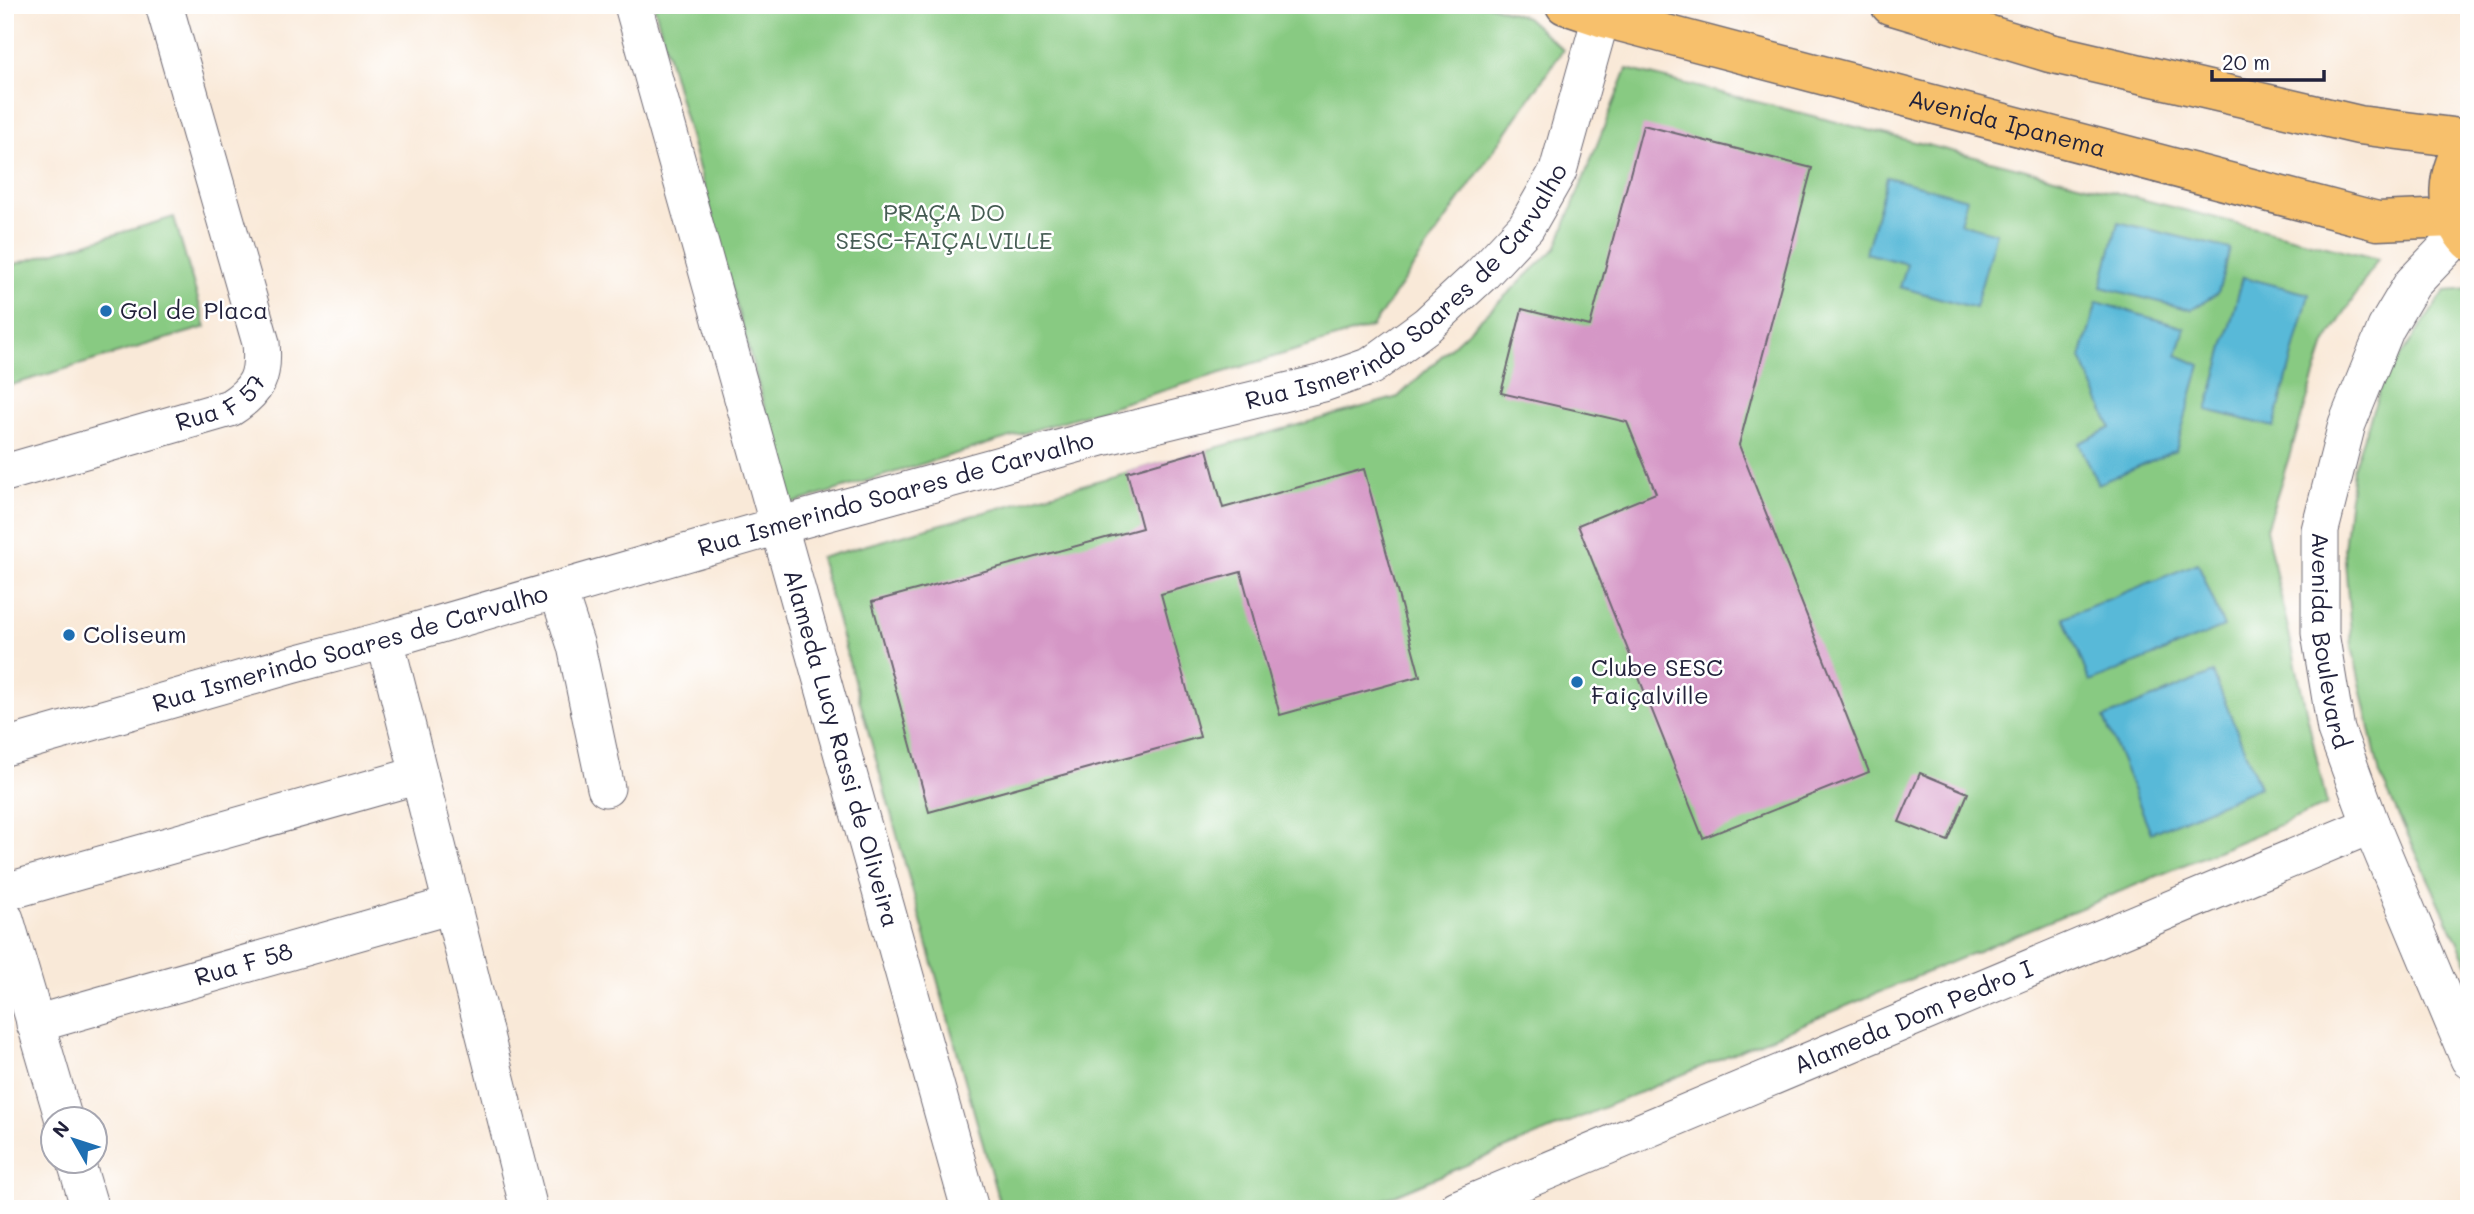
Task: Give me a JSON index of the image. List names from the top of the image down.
{
  "streets": {
    "main road": ["Avenida Ipanema"],
    "street": [
      "Rua Ismerindo Soares de Carvalho",
      "Rua F 57",
      "Avenida Boulevard",
      "Alameda Lucy Rassi de Oliveira",
      "Rua F 58",
      "Alameda Dom Pedro I"
    ]
  },
  "crossings": [
    ["Avenida Ipanema", "Rua Ismerindo Soares de Carvalho"],
    ["Avenida Ipanema", "Avenida Boulevard"],
    ["Rua Ismerindo Soares de Carvalho", "Alameda Lucy Rassi de Oliveira"],
    ["Avenida Boulevard", "Alameda Dom Pedro I"]
  ],
  "parks": ["PRAÇA DO SESC-FAIÇALVILLE"],
  "places": ["Gol de Placa", "Coliseum", "Clube SESC Faiçalville"],
  "scale_bar": "20 m",
  "north": "top left"
}
